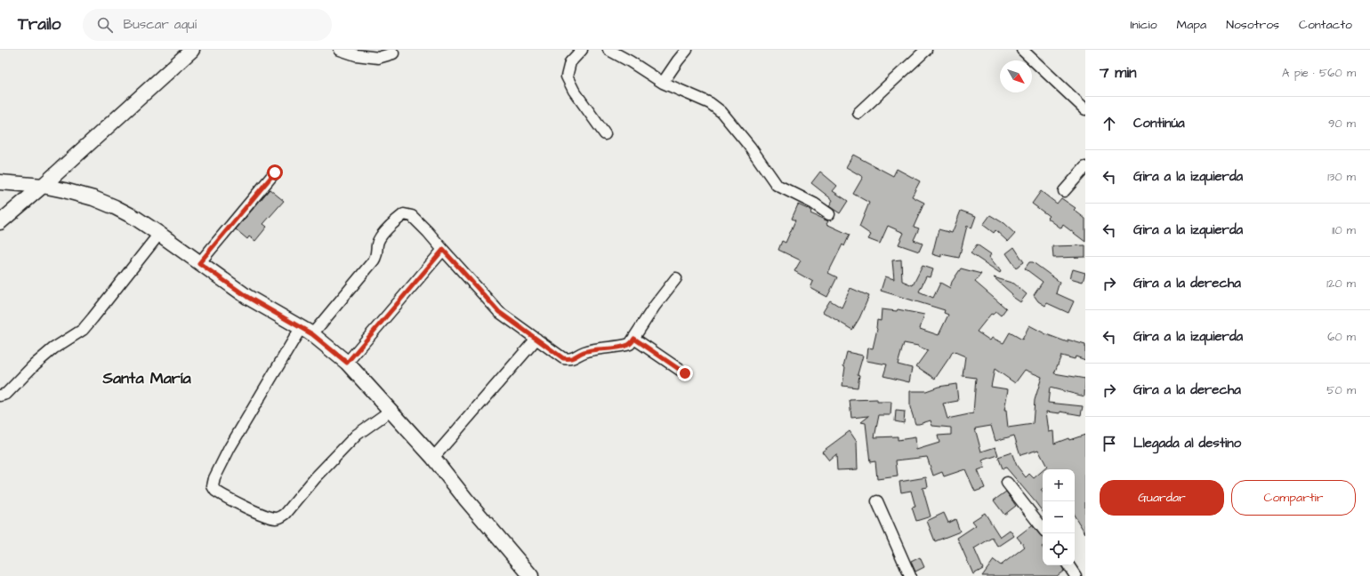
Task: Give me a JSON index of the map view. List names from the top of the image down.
{
  "districts": ["Santa María"],
  "north": "bottom right",
  "page": {
    "header": "Trailo",
    "search": "Buscar aquí",
    "nav": [
      "Inicio",
      "Mapa",
      "Nosotros",
      "Contacto"
    ],
    "heading": ["7 min", "A pie · 560 m"],
    "list": [
      ["Continúa", "90 m"],
      ["Gira a la izquierda", "130 m"],
      ["Gira a la izquierda", "110 m"],
      ["Gira a la derecha", "120 m"],
      ["Gira a la izquierda", "60 m"],
      ["Gira a la derecha", "50 m"],
      "Llegada al destino"
    ],
    "map_buttons": ["+", "−"],
    "buttons": ["Guardar", "Compartir"]
  }
}
